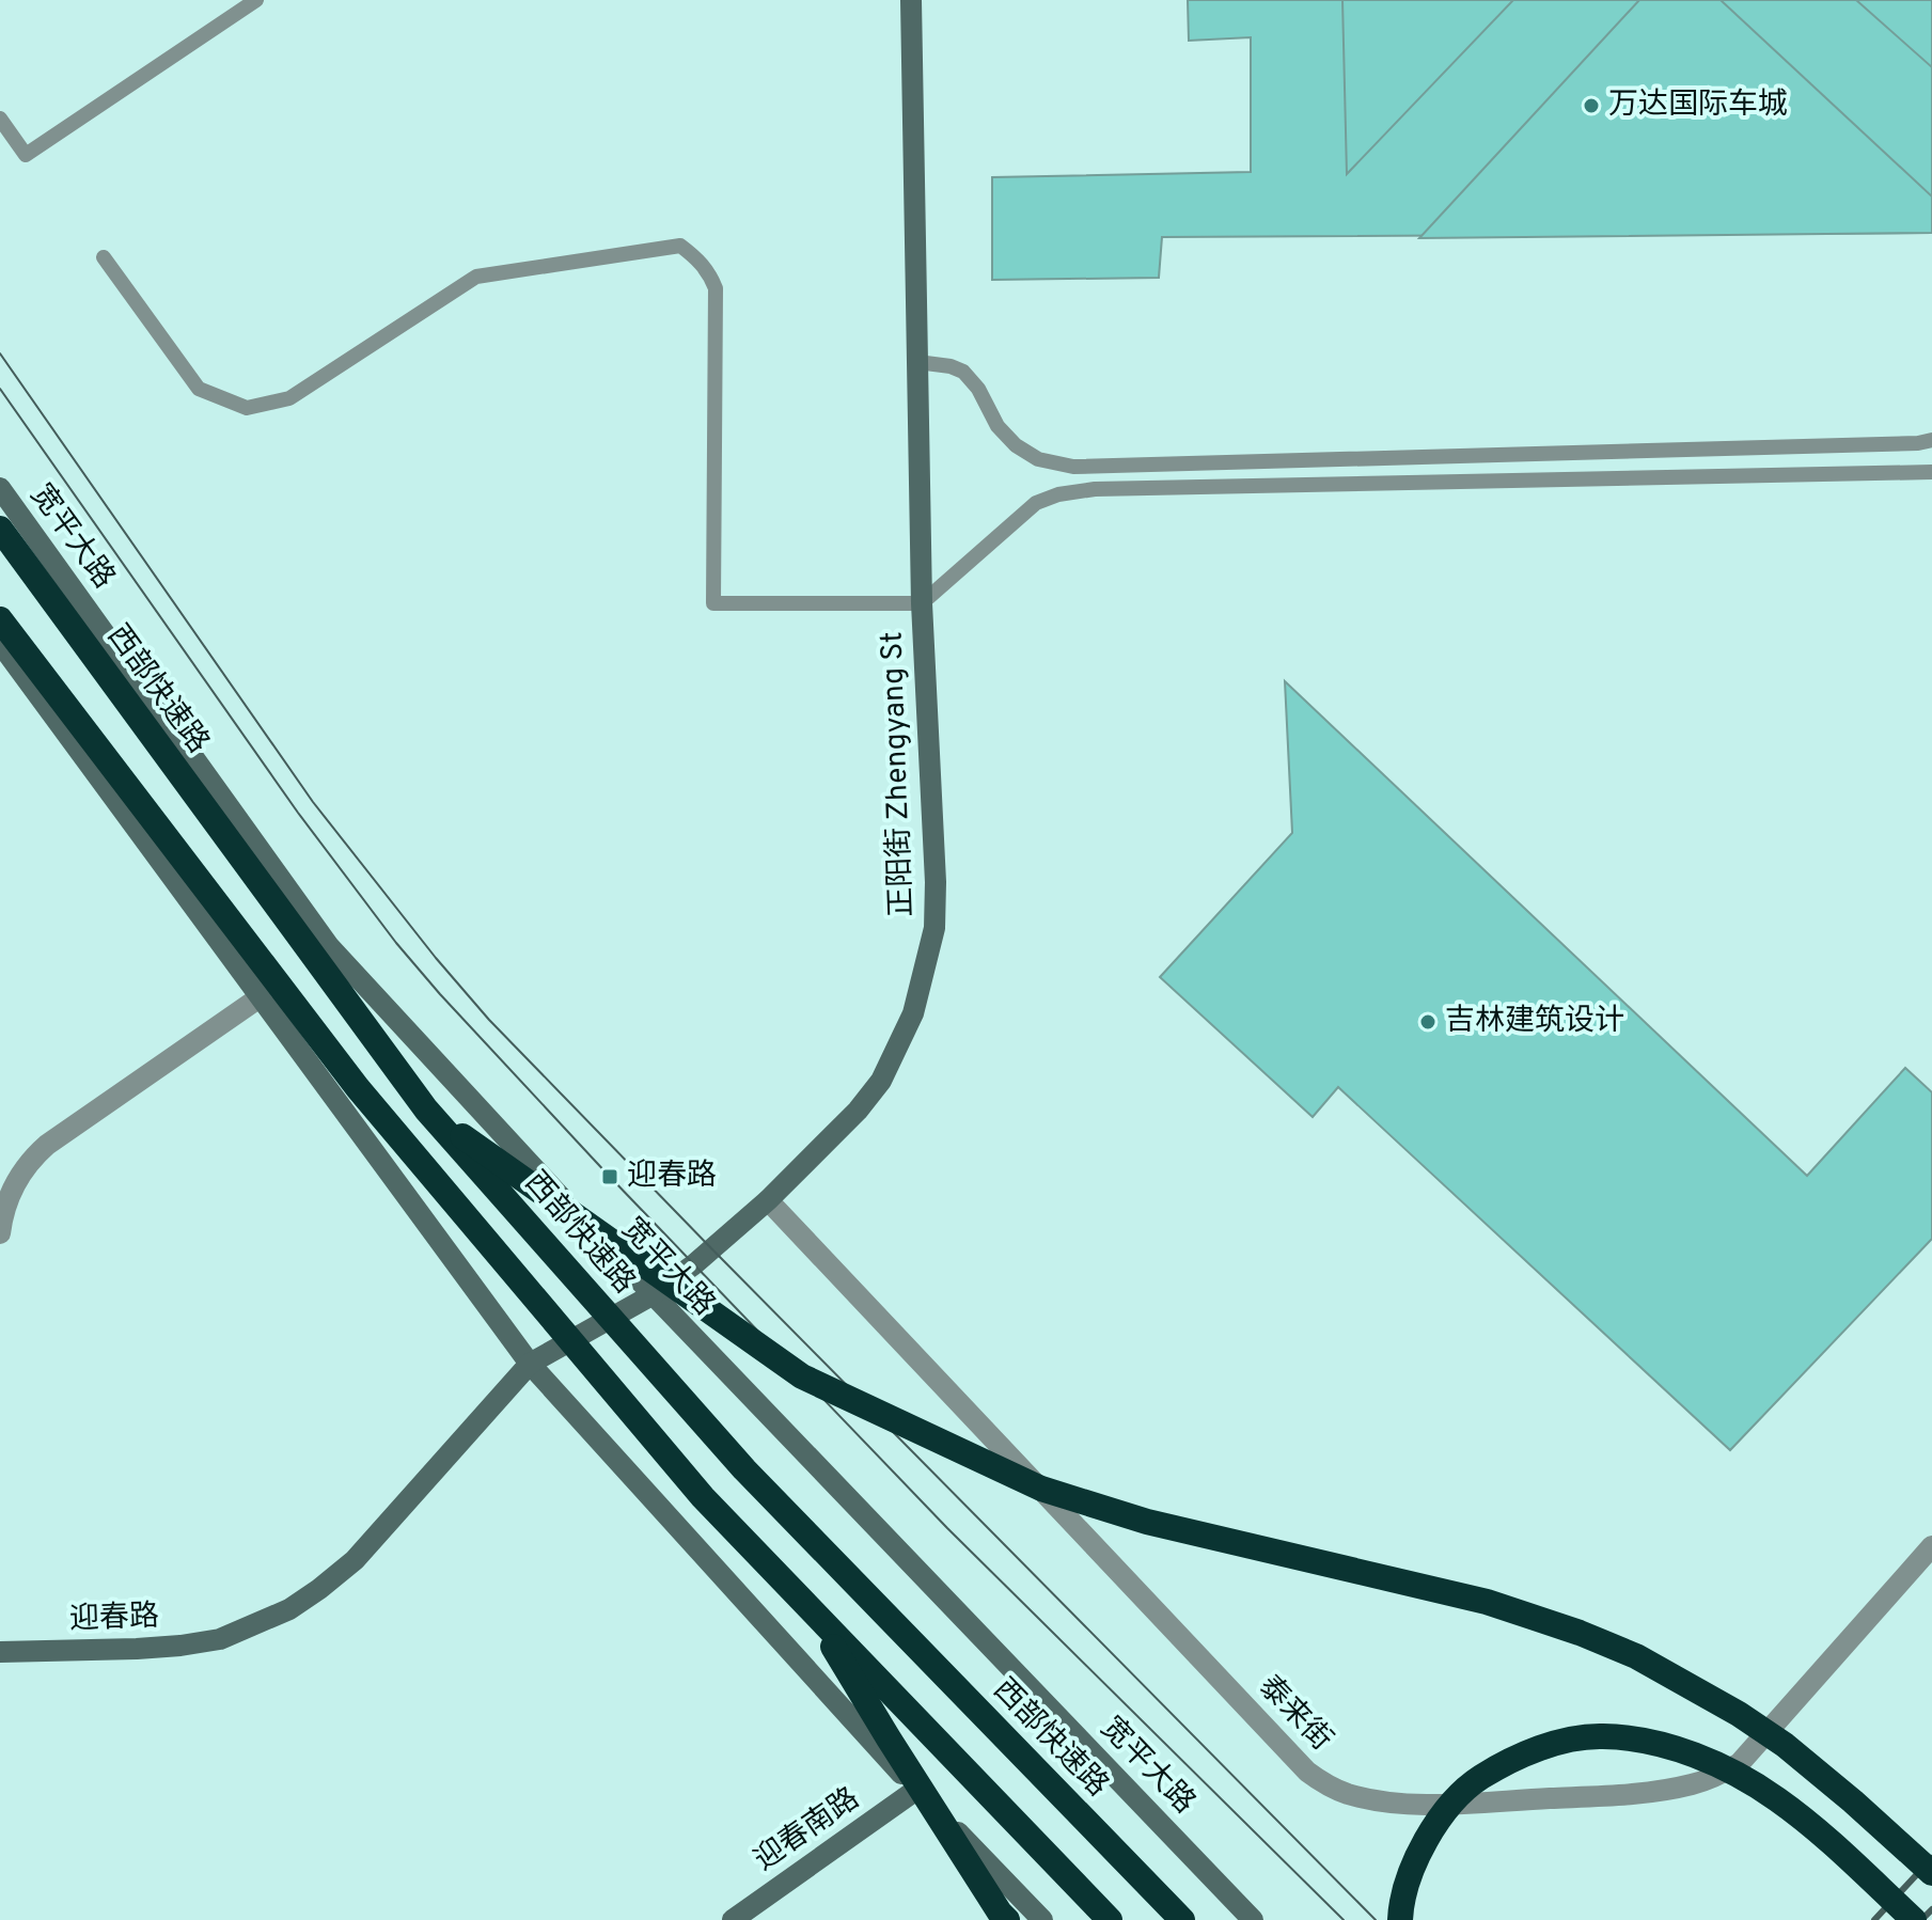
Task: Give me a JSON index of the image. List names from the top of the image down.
{
  "streets": {
    "highway": ["西部快速路"],
    "main road": [
      "宽平大路",
      "正阳街 Zhengyang St",
      "迎春路",
      "迎春南路"
    ],
    "street": ["泰来街"]
  },
  "crossings": [
    ["宽平大路", "正阳街 Zhengyang St"],
    ["正阳街 Zhengyang St", "迎春路"],
    ["正阳街 Zhengyang St", "泰来街"]
  ],
  "places": {
    "other": ["万达国际车城", "吉林建筑设计"],
    "transit": ["迎春路"]
  }
}
